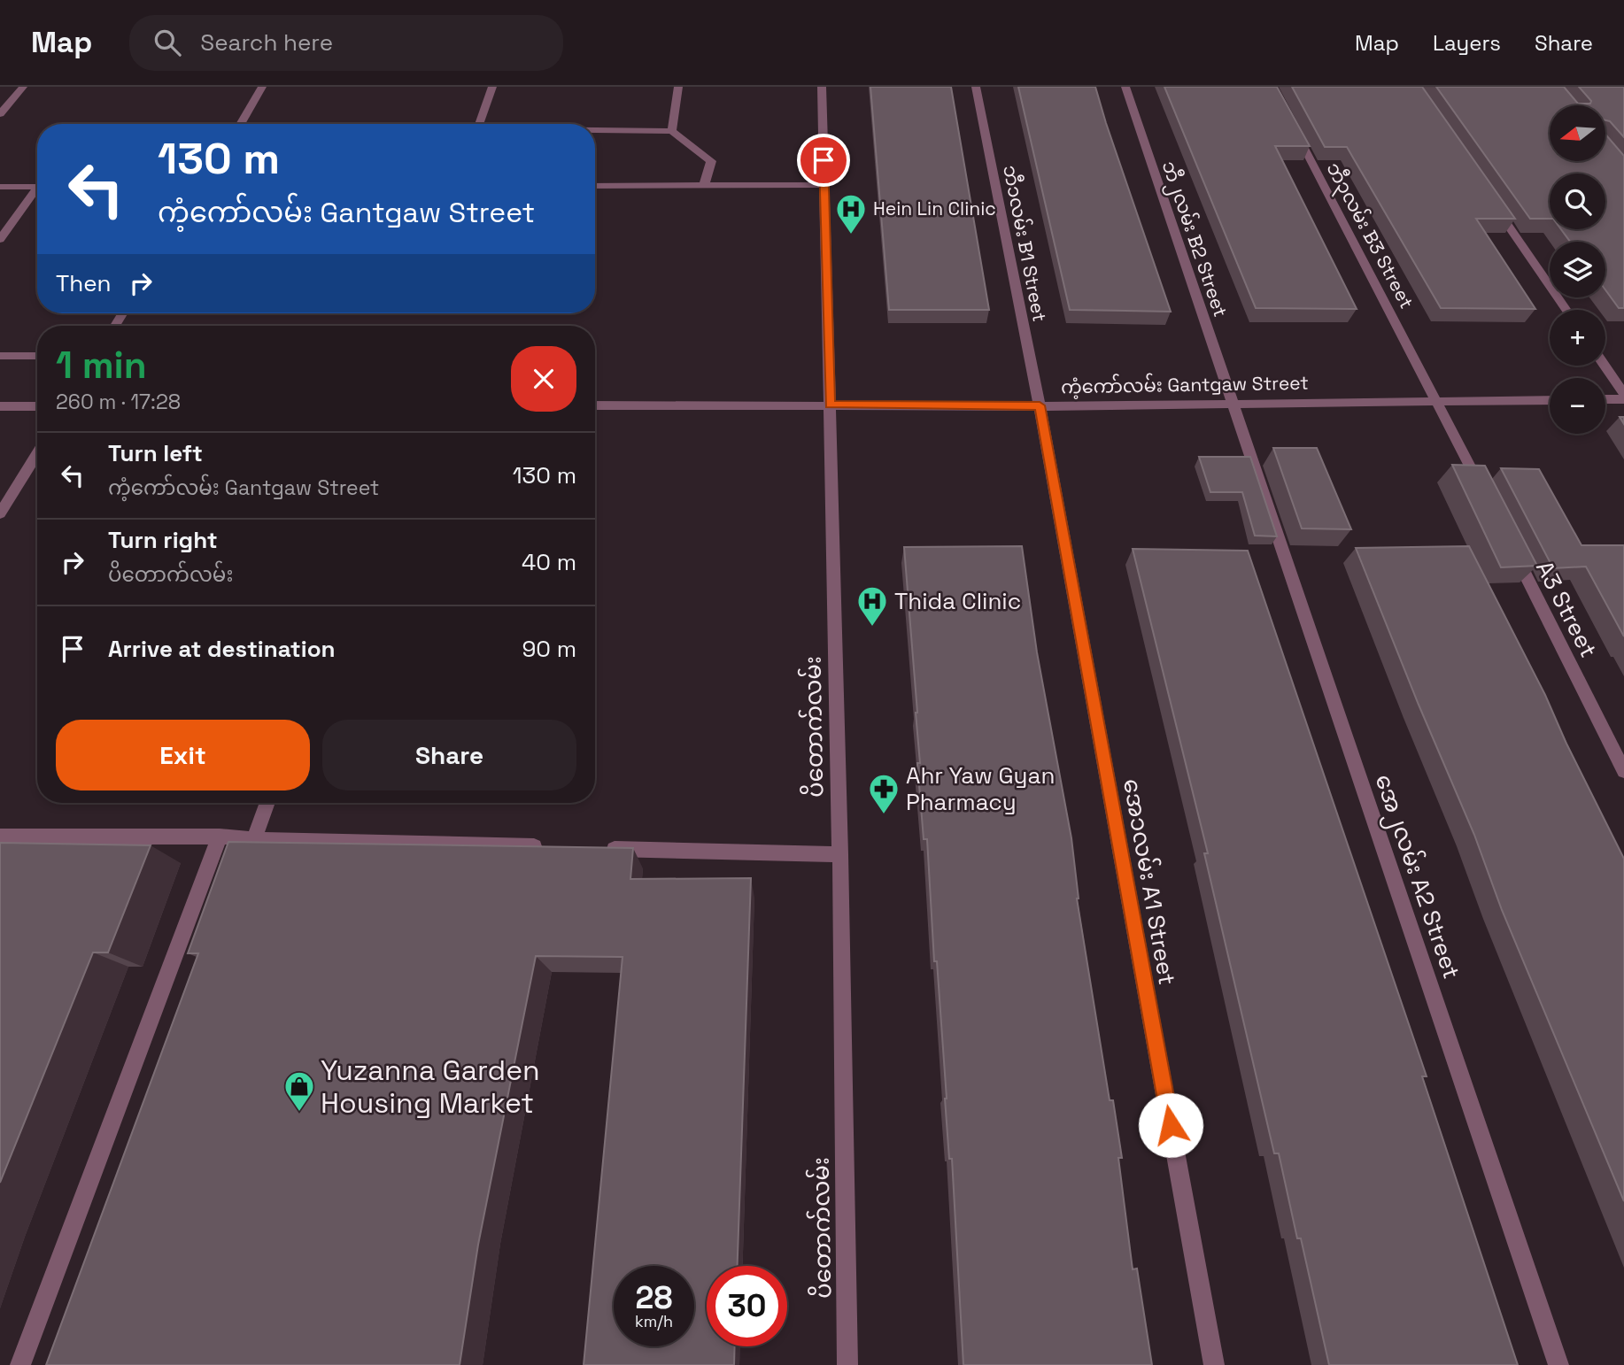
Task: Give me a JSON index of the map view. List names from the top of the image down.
{
  "streets": {
    "street": [
      "ဘီ၃လမ်း B3 Street",
      "ဘီ၂လမ်း B2 Street",
      "ဘီ၁လမ်း B1 Street",
      "ကံ့ကော်လမ်း Gantgaw Street",
      "A3 Street",
      "ပိတောက်လမ်း",
      "အေ၂လမ်း A2 Street",
      "အေ၁လမ်း A1 Street"
    ]
  },
  "crossings": [
    ["ဘီ၃လမ်း B3 Street", "ကံ့ကော်လမ်း Gantgaw Street"],
    ["ဘီ၂လမ်း B2 Street", "ကံ့ကော်လမ်း Gantgaw Street"],
    ["ဘီ၂လမ်း B2 Street", "အေ၂လမ်း A2 Street"],
    ["ဘီ၁လမ်း B1 Street", "ကံ့ကော်လမ်း Gantgaw Street"],
    ["ဘီ၁လမ်း B1 Street", "အေ၁လမ်း A1 Street"],
    ["ကံ့ကော်လမ်း Gantgaw Street", "ပိတောက်လမ်း"],
    ["ကံ့ကော်လမ်း Gantgaw Street", "အေ၂လမ်း A2 Street"],
    ["ကံ့ကော်လမ်း Gantgaw Street", "အေ၁လမ်း A1 Street"]
  ],
  "places": {
    "hospital": ["Hein Lin Clinic", "Thida Clinic"],
    "pharmacy": ["Ahr Yaw Gyan Pharmacy"],
    "shop": ["Yuzanna Garden Housing Market"]
  },
  "north": "left",
  "page": {
    "header": "Map",
    "search": "Search here",
    "nav": ["Map", "Layers", "Share"],
    "map_buttons": ["+", "−"],
    "turn": ["130 m", "ကံ့ကော်လမ်း Gantgaw Street"],
    "then": "Then",
    "heading": ["1 min", "260 m · 17:28"],
    "list": [
      {
        "name": "Turn left",
        "note": "ကံ့ကော်လမ်း Gantgaw Street",
        "value": "130 m"
      },
      {
        "name": "Turn right",
        "note": "ပိတောက်လမ်း",
        "value": "40 m"
      },
      {
        "name": "Arrive at destination",
        "value": "90 m"
      }
    ],
    "buttons": ["Exit", "Share"],
    "speed": "28 km/h",
    "limit": "30"
  }
}
